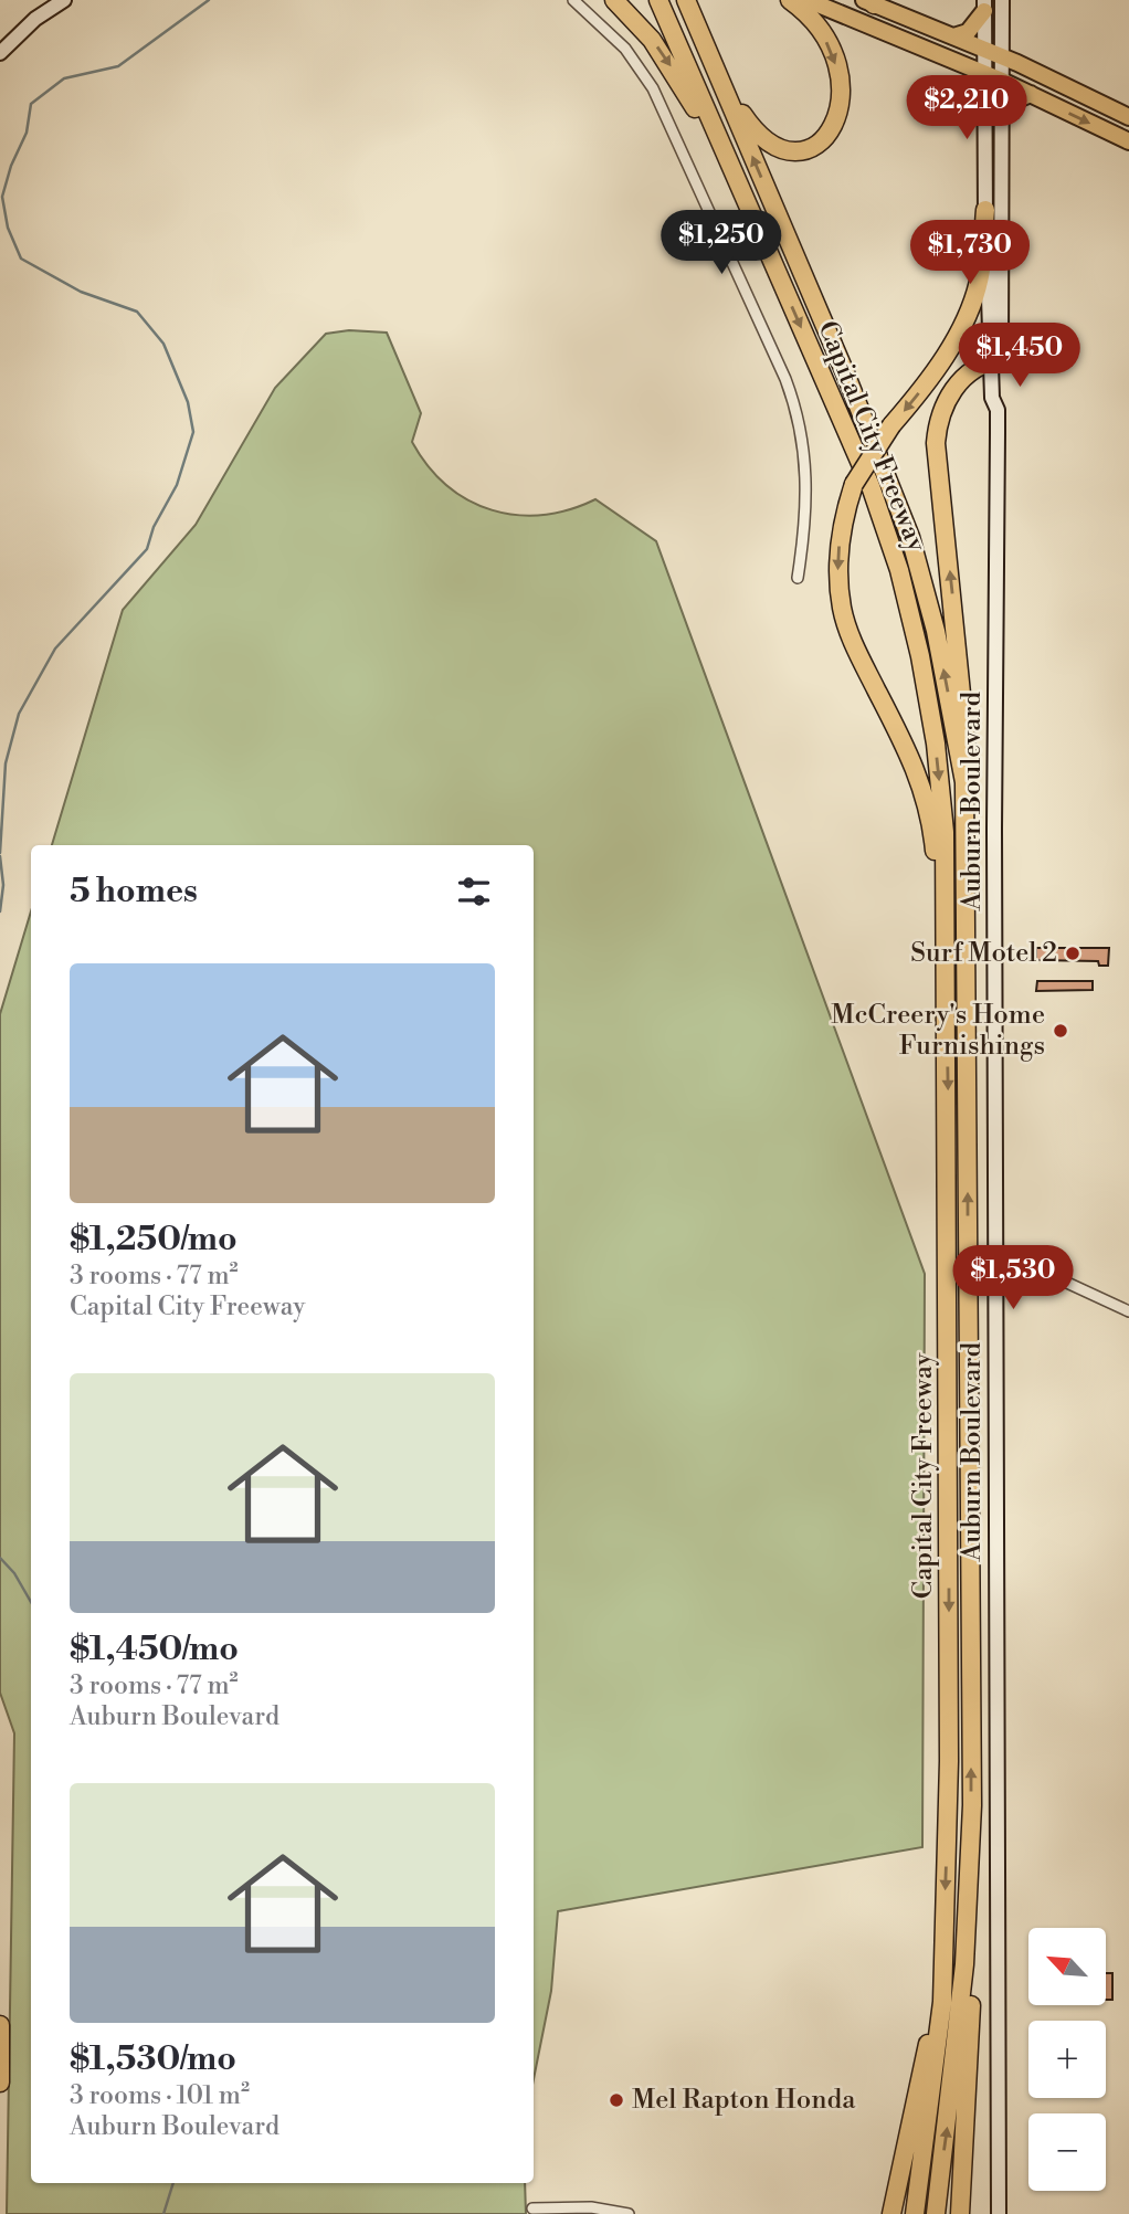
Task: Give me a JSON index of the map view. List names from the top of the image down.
{
  "streets": {
    "highway": ["Capital City Freeway"],
    "main road": ["Auburn Boulevard"]
  },
  "places": ["Surf Motel 2", "McCreery's Home Furnishings", "Mel Rapton Honda"],
  "north": "top left",
  "page": {
    "price": [
      "$2,210",
      "$1,250",
      "$1,730",
      "$1,450",
      "$1,530"
    ],
    "heading": "5 homes",
    "list": [
      {
        "name": "$1,250/mo",
        "note": "3 rooms · 77 m² · Capital City Freeway"
      },
      {
        "name": "$1,450/mo",
        "note": "3 rooms · 77 m² · Auburn Boulevard"
      },
      {
        "name": "$1,530/mo",
        "note": "3 rooms · 101 m² · Auburn Boulevard"
      }
    ],
    "map_buttons": ["+", "−"]
  }
}
